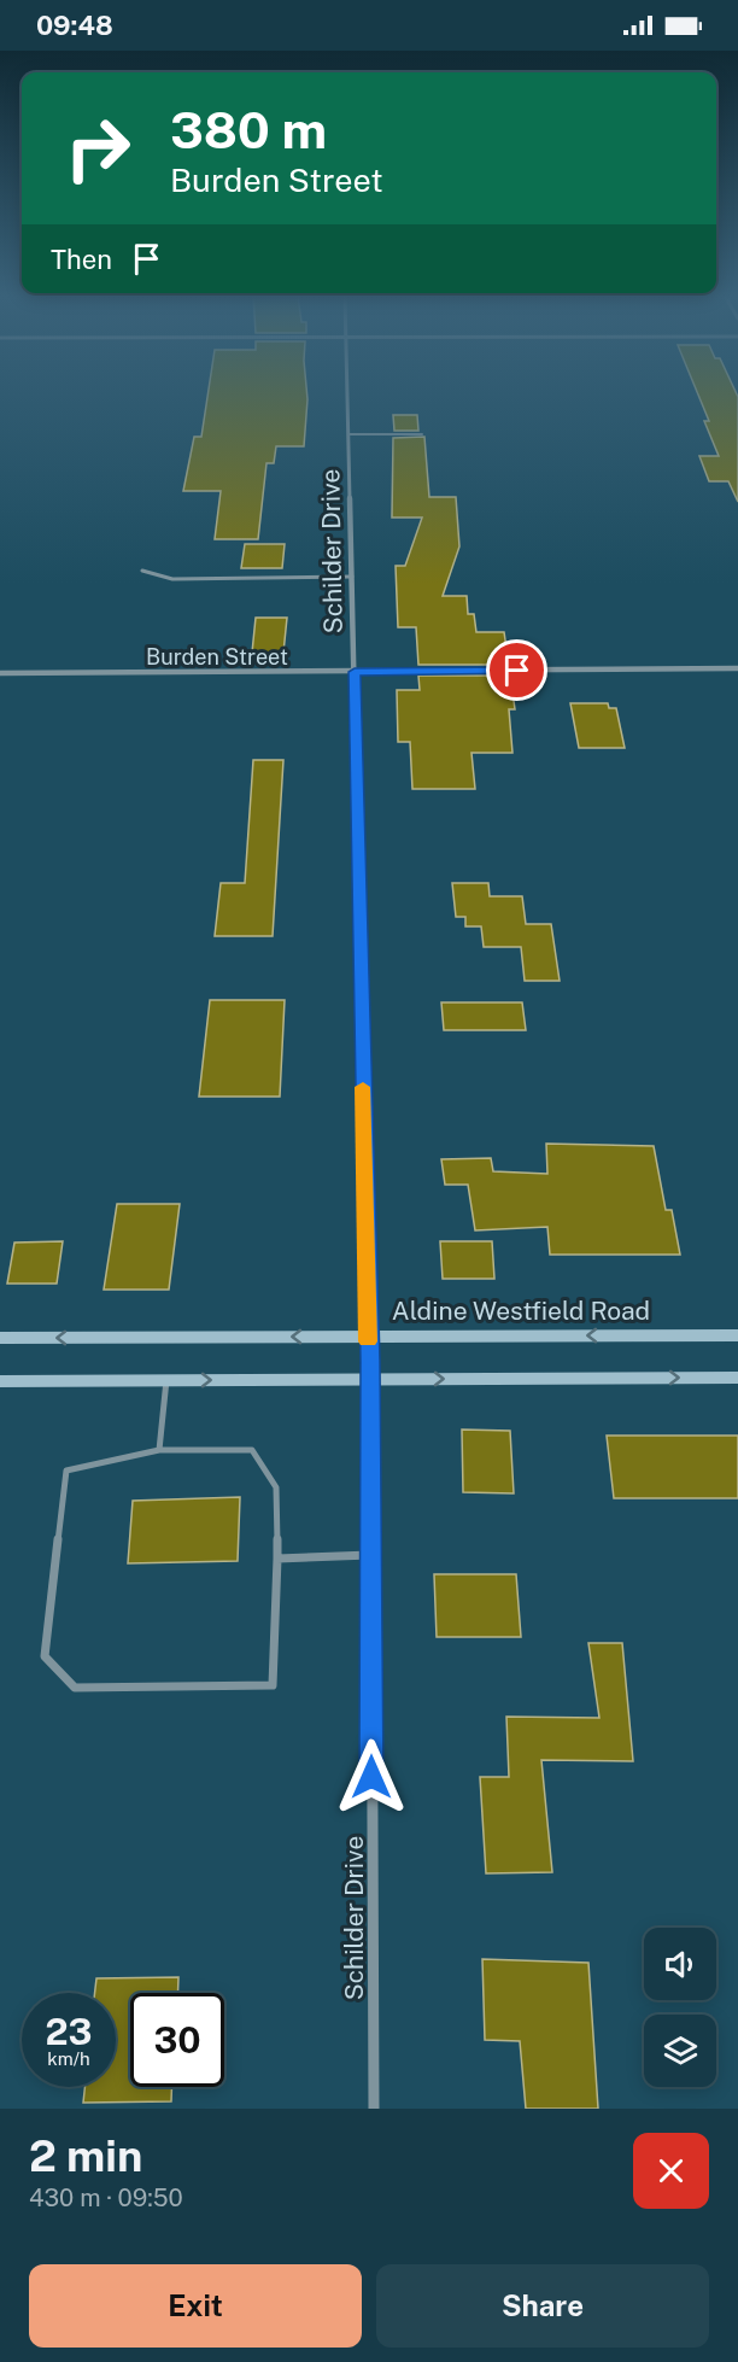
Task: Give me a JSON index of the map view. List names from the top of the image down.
{
  "streets": {
    "main road": ["Aldine Westfield Road"],
    "street": ["Schilder Drive", "Burden Street"]
  },
  "crossings": [
    ["Schilder Drive", "Burden Street"],
    ["Schilder Drive", "Aldine Westfield Road"]
  ],
  "page": {
    "status": "09:48",
    "turn": ["380 m", "Burden Street"],
    "then": "Then",
    "speed": "23 km/h",
    "limit": "30",
    "heading": ["2 min", "430 m · 09:50"],
    "buttons": ["Exit", "Share"]
  }
}
